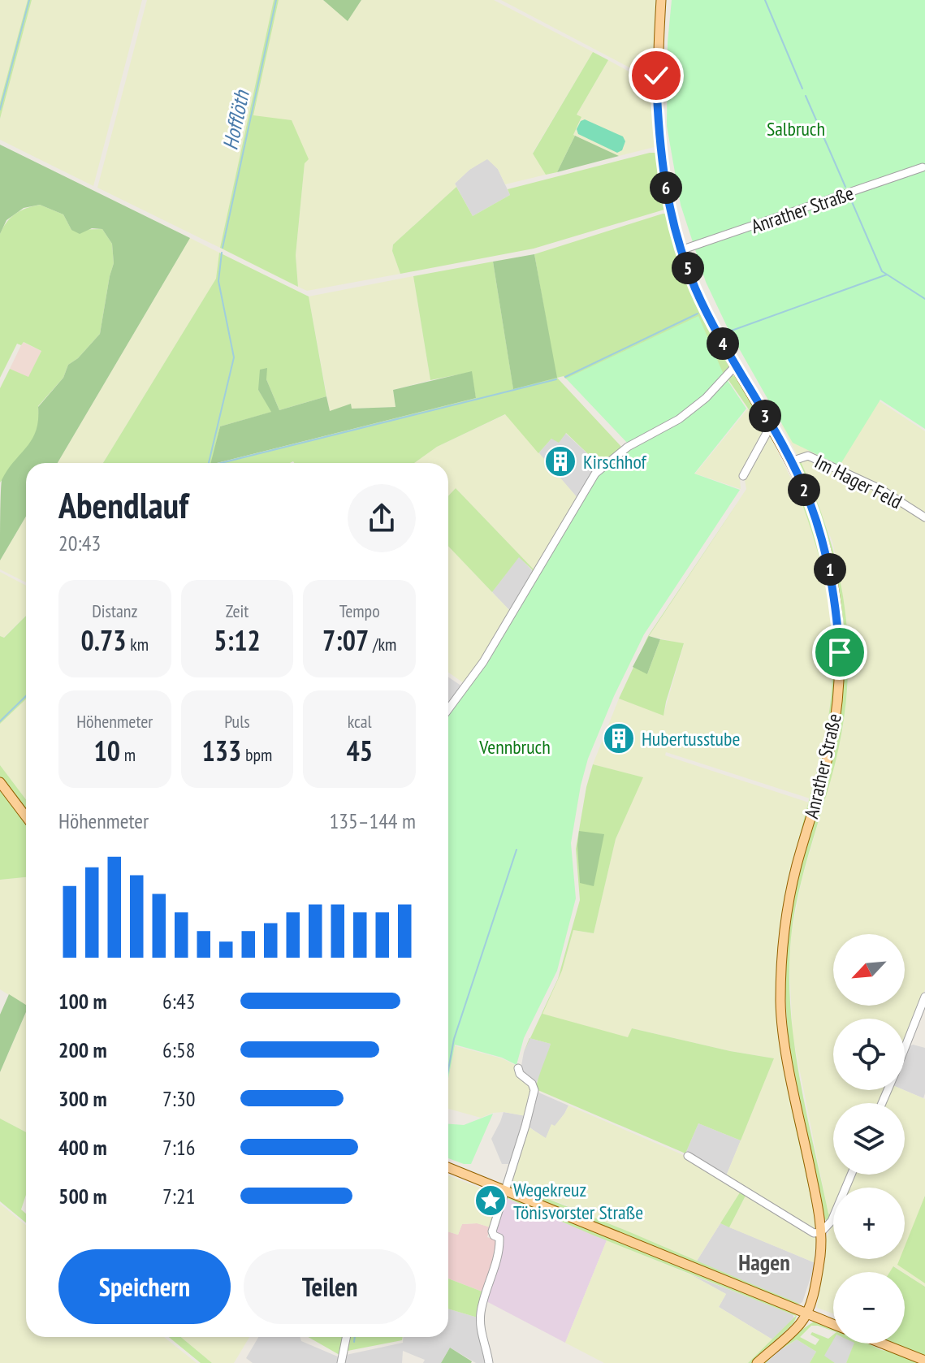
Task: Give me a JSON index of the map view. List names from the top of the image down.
{
  "streets": {
    "main road": ["Anrather Straße"],
    "street": ["Im Hager Feld"]
  },
  "crossings": [
    ["Anrather Straße", "Im Hager Feld"]
  ],
  "districts": ["Hagen"],
  "water": ["Hofflöth"],
  "parks": ["Salbruch", "Vennbruch"],
  "places": {
    "building": ["Kirschhof", "Hubertusstube"],
    "place": ["Wegekreuz Tönisvorster Straße"]
  },
  "north": "bottom left",
  "page": {
    "pins": [
      "6",
      "5",
      "4",
      "3",
      "2",
      "1"
    ],
    "heading": ["Abendlauf", "20:43"],
    "stats": [
      ["Distanz", "0.73 km"],
      ["Zeit", "5:12"],
      ["Tempo", "7:07 /km"],
      ["Höhenmeter", "10 m"],
      ["Puls", "133 bpm"],
      ["kcal", "45"]
    ],
    "chart": ["Höhenmeter", "135–144 m"],
    "map_buttons": ["+", "−"],
    "list": [
      {
        "name": "100 m",
        "note": "6:43"
      },
      {
        "name": "200 m",
        "note": "6:58"
      },
      {
        "name": "300 m",
        "note": "7:30"
      },
      {
        "name": "400 m",
        "note": "7:16"
      },
      {
        "name": "500 m",
        "note": "7:21"
      }
    ],
    "buttons": ["Speichern", "Teilen"]
  }
}
